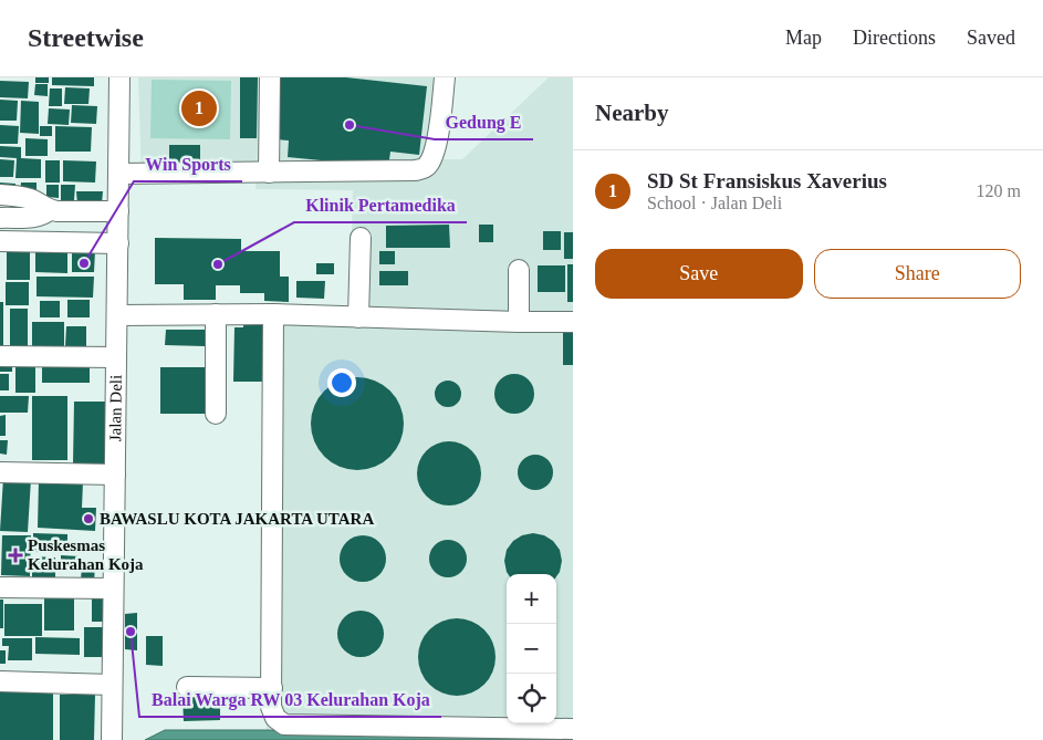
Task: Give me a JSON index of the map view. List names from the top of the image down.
{
  "streets": {
    "street": ["Jalan Deli"]
  },
  "places": {
    "other": [
      "Gedung E",
      "Win Sports",
      "Klinik Pertamedika",
      "BAWASLU KOTA JAKARTA UTARA",
      "Balai Warga RW 03 Kelurahan Koja"
    ],
    "health": ["Puskesmas Kelurahan Koja"]
  },
  "page": {
    "header": "Streetwise",
    "nav": ["Map", "Directions", "Saved"],
    "heading": "Nearby",
    "pins": "1",
    "list": [
      {
        "mark": "1",
        "name": "SD St Fransiskus Xaverius",
        "note": "School · Jalan Deli",
        "value": "120 m"
      }
    ],
    "buttons": ["Save", "Share"],
    "map_buttons": ["+", "−"]
  }
}
